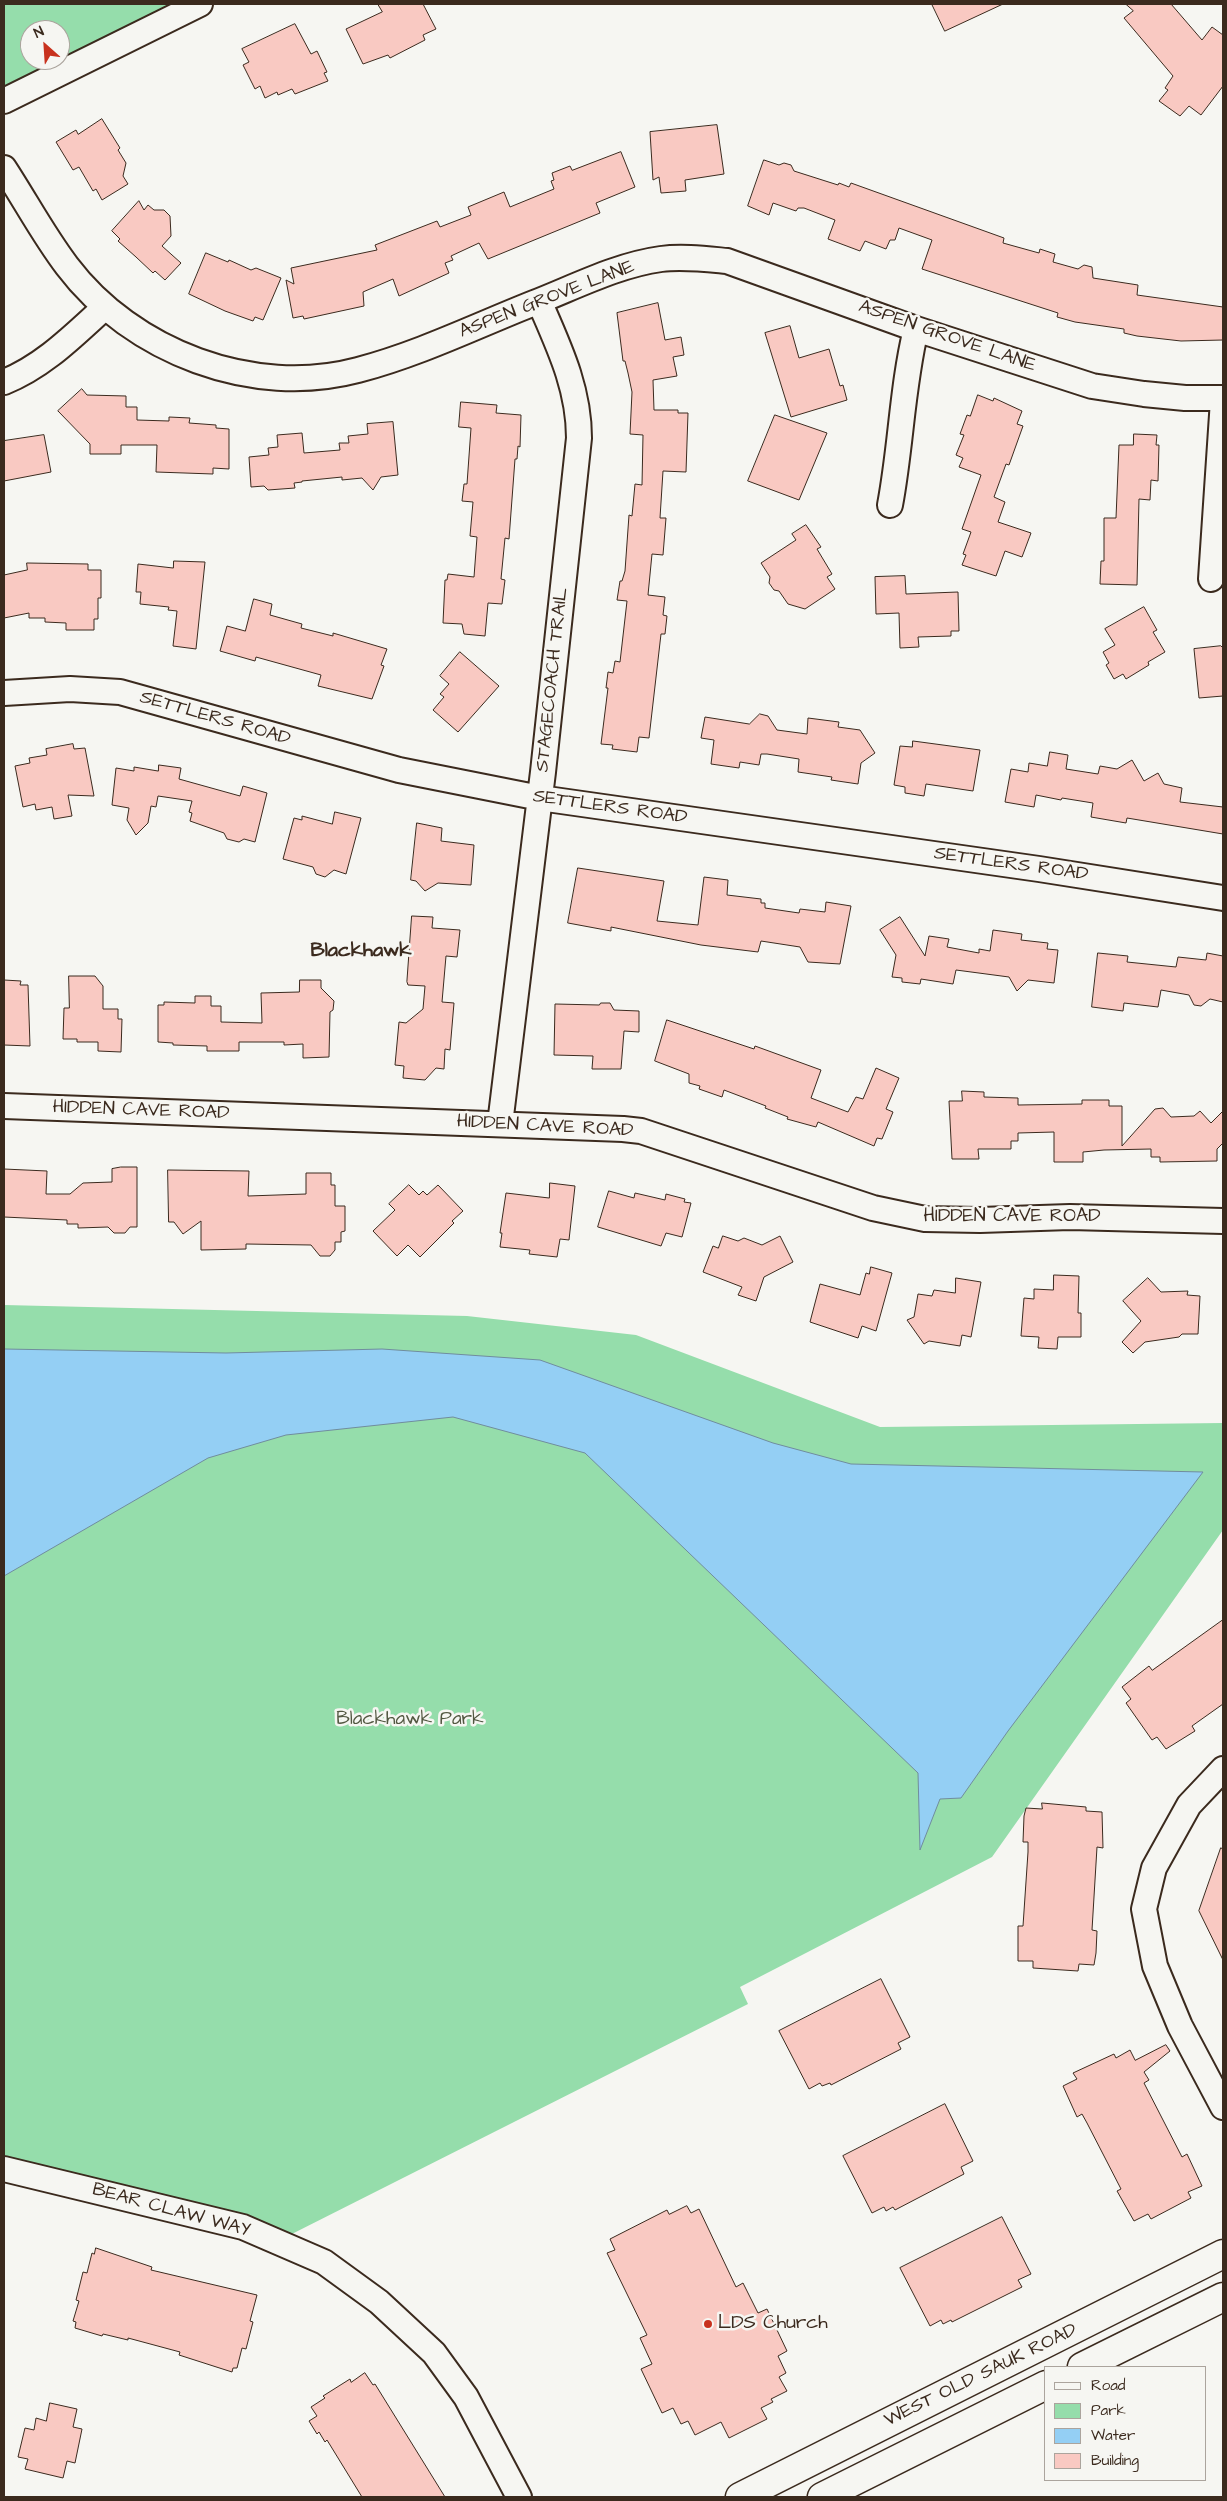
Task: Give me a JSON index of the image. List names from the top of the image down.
{
  "streets": {
    "street": [
      "ASPEN GROVE LANE",
      "STAGECOACH TRAIL",
      "SETTLERS ROAD",
      "HIDDEN CAVE ROAD",
      "BEAR CLAW WAY",
      "WEST OLD SAUK ROAD"
    ]
  },
  "crossings": [
    ["ASPEN GROVE LANE", "STAGECOACH TRAIL"],
    ["STAGECOACH TRAIL", "SETTLERS ROAD"],
    ["STAGECOACH TRAIL", "HIDDEN CAVE ROAD"]
  ],
  "districts": ["Blackhawk"],
  "parks": ["Blackhawk Park"],
  "places": ["LDS Church"],
  "legend": [
    "Road",
    "Park",
    "Water",
    "Building"
  ],
  "north": "top left"
}
